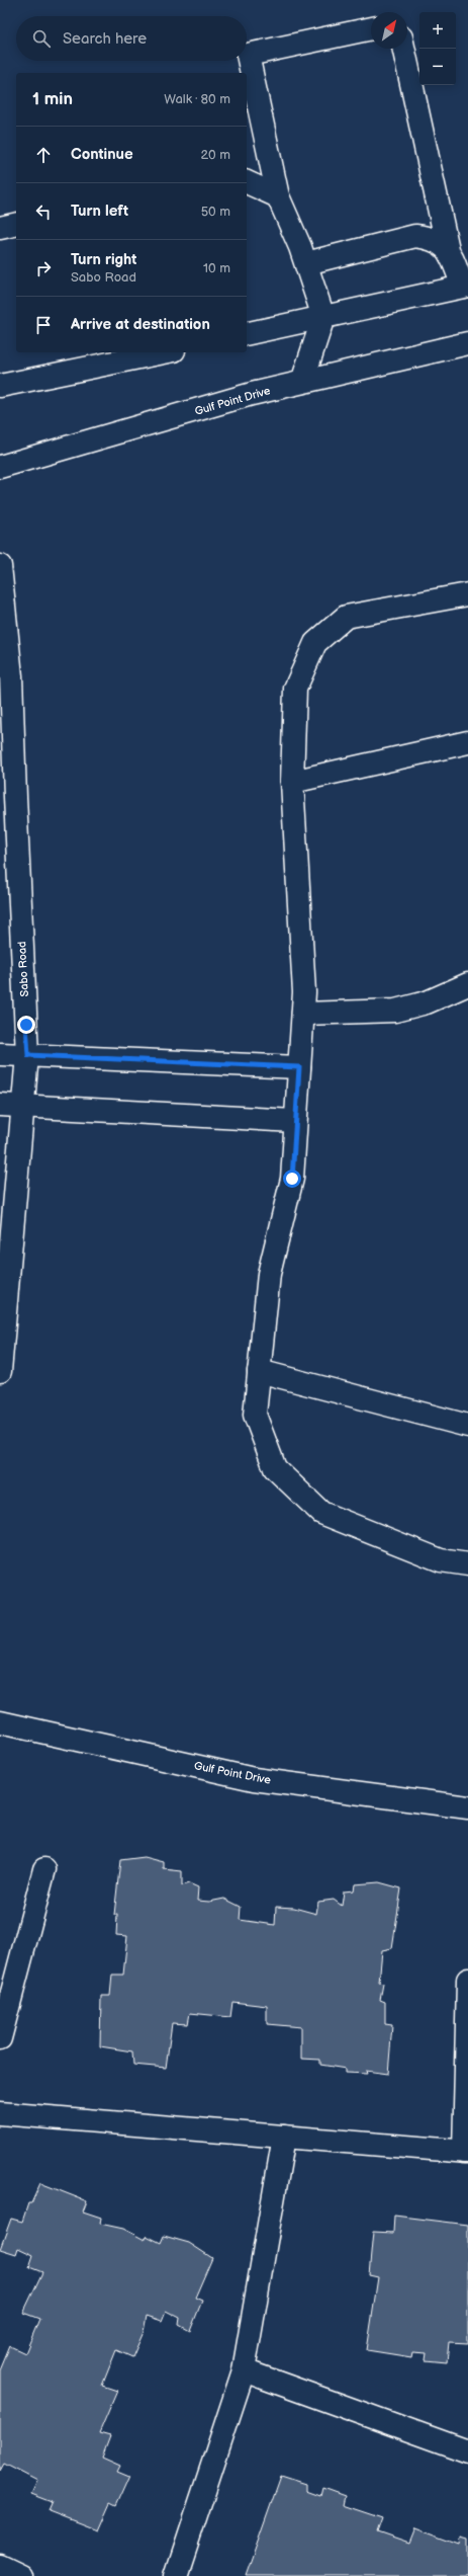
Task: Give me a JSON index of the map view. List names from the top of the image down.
{
  "streets": {
    "street": ["Gulf Point Drive", "Sabo Road"]
  },
  "north": "top right",
  "page": {
    "map_buttons": ["+", "−"],
    "search": "Search here",
    "heading": ["1 min", "Walk · 80 m"],
    "list": [
      ["Continue", "20 m"],
      ["Turn left", "50 m"],
      ["Turn right", "Sabo Road", "10 m"],
      "Arrive at destination"
    ]
  }
}
